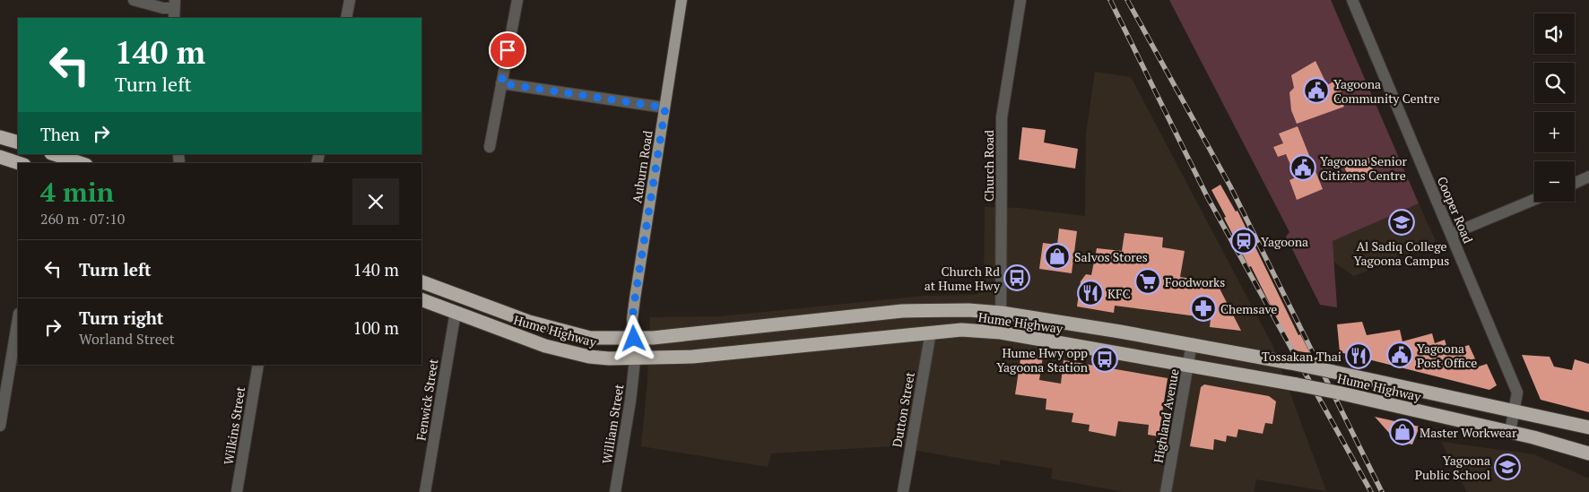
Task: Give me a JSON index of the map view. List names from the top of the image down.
{
  "streets": {
    "highway": ["Hume Highway"],
    "main road": ["Auburn Road"],
    "street": [
      "Church Road",
      "Cooper Road",
      "Fenwick Street",
      "Dutton Street",
      "Highland Avenue",
      "William Street",
      "Wilkins Street"
    ]
  },
  "crossings": [
    ["Church Road", "Hume Highway"],
    ["Auburn Road", "Hume Highway"],
    ["Cooper Road", "Hume Highway"],
    ["Hume Highway", "Fenwick Street"],
    ["Hume Highway", "Dutton Street"],
    ["Hume Highway", "Highland Avenue"],
    ["Hume Highway", "William Street"]
  ],
  "places": {
    "public building": ["Yagoona Community Centre", "Yagoona Senior Citizens Centre", "Yagoona Post Office"],
    "school or university": ["Al Sadiq College Yagoona Campus", "Yagoona Public School"],
    "station": ["Yagoona"],
    "shop": ["Salvos Stores", "Master Workwear"],
    "bus stop": ["Church Rd at Hume Hwy", "Hume Hwy opp Yagoona Station"],
    "supermarket": ["Foodworks"],
    "restaurant": ["KFC", "Tossakan Thai"],
    "pharmacy": ["Chemsave"]
  },
  "page": {
    "map_buttons": ["+", "−"],
    "turn": ["140 m", "Turn left"],
    "then": "Then",
    "heading": ["4 min", "260 m · 07:10"],
    "list": [
      {
        "name": "Turn left",
        "value": "140 m"
      },
      {
        "name": "Turn right",
        "note": "Worland Street",
        "value": "100 m"
      }
    ]
  }
}
